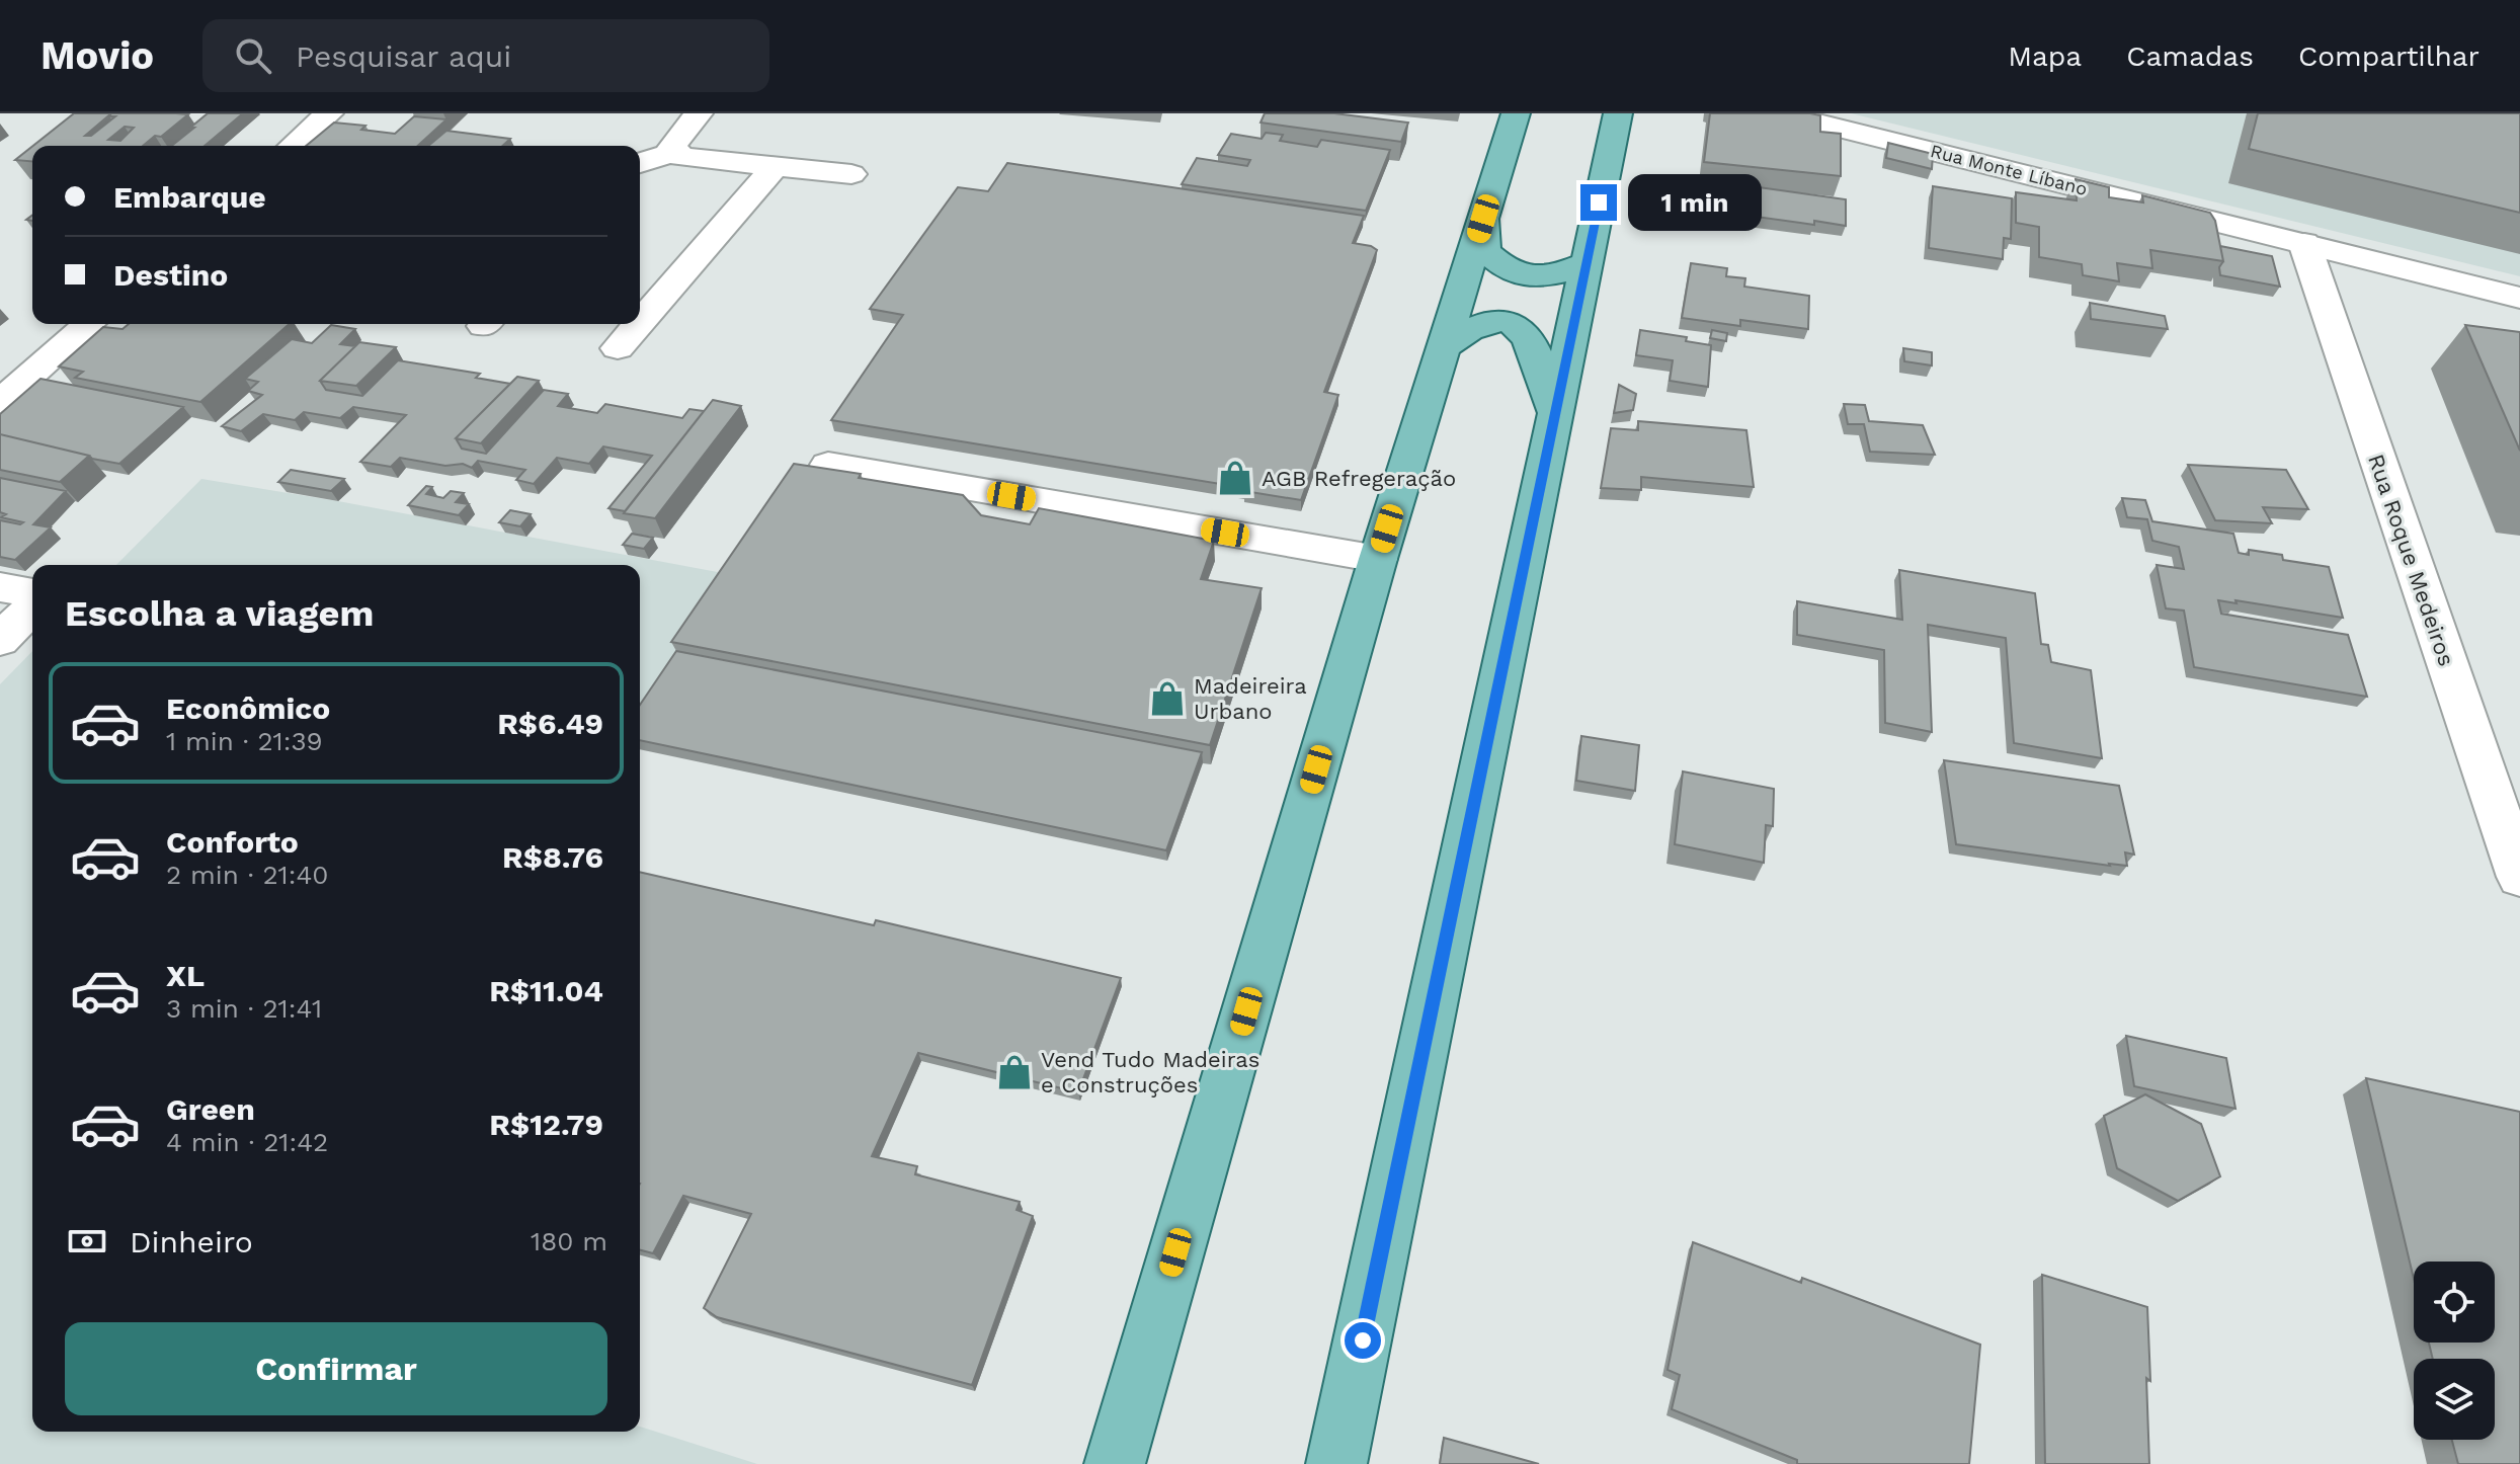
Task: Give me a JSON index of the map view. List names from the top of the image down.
{
  "streets": {
    "street": ["Rua Monte Líbano", "Rua Roque Medeiros"]
  },
  "crossings": [
    ["Rua Monte Líbano", "Rua Roque Medeiros"]
  ],
  "places": {
    "shop": ["AGB Refregeração", "Madeireira Urbano", "Vend Tudo Madeiras e Construções"]
  },
  "page": {
    "header": "Movio",
    "search": "Pesquisar aqui",
    "nav": ["Mapa", "Camadas", "Compartilhar"],
    "banner": ["Embarque", "Destino"],
    "bubble": "1 min",
    "heading": "Escolha a viagem",
    "list": [
      {
        "name": "Econômico",
        "note": "1 min · 21:39",
        "value": "R$6.49"
      },
      {
        "name": "Conforto",
        "note": "2 min · 21:40",
        "value": "R$8.76"
      },
      {
        "name": "XL",
        "note": "3 min · 21:41",
        "value": "R$11.04"
      },
      {
        "name": "Green",
        "note": "4 min · 21:42",
        "value": "R$12.79"
      }
    ],
    "pay": ["Dinheiro", "180 m"],
    "buttons": "Confirmar"
  }
}
